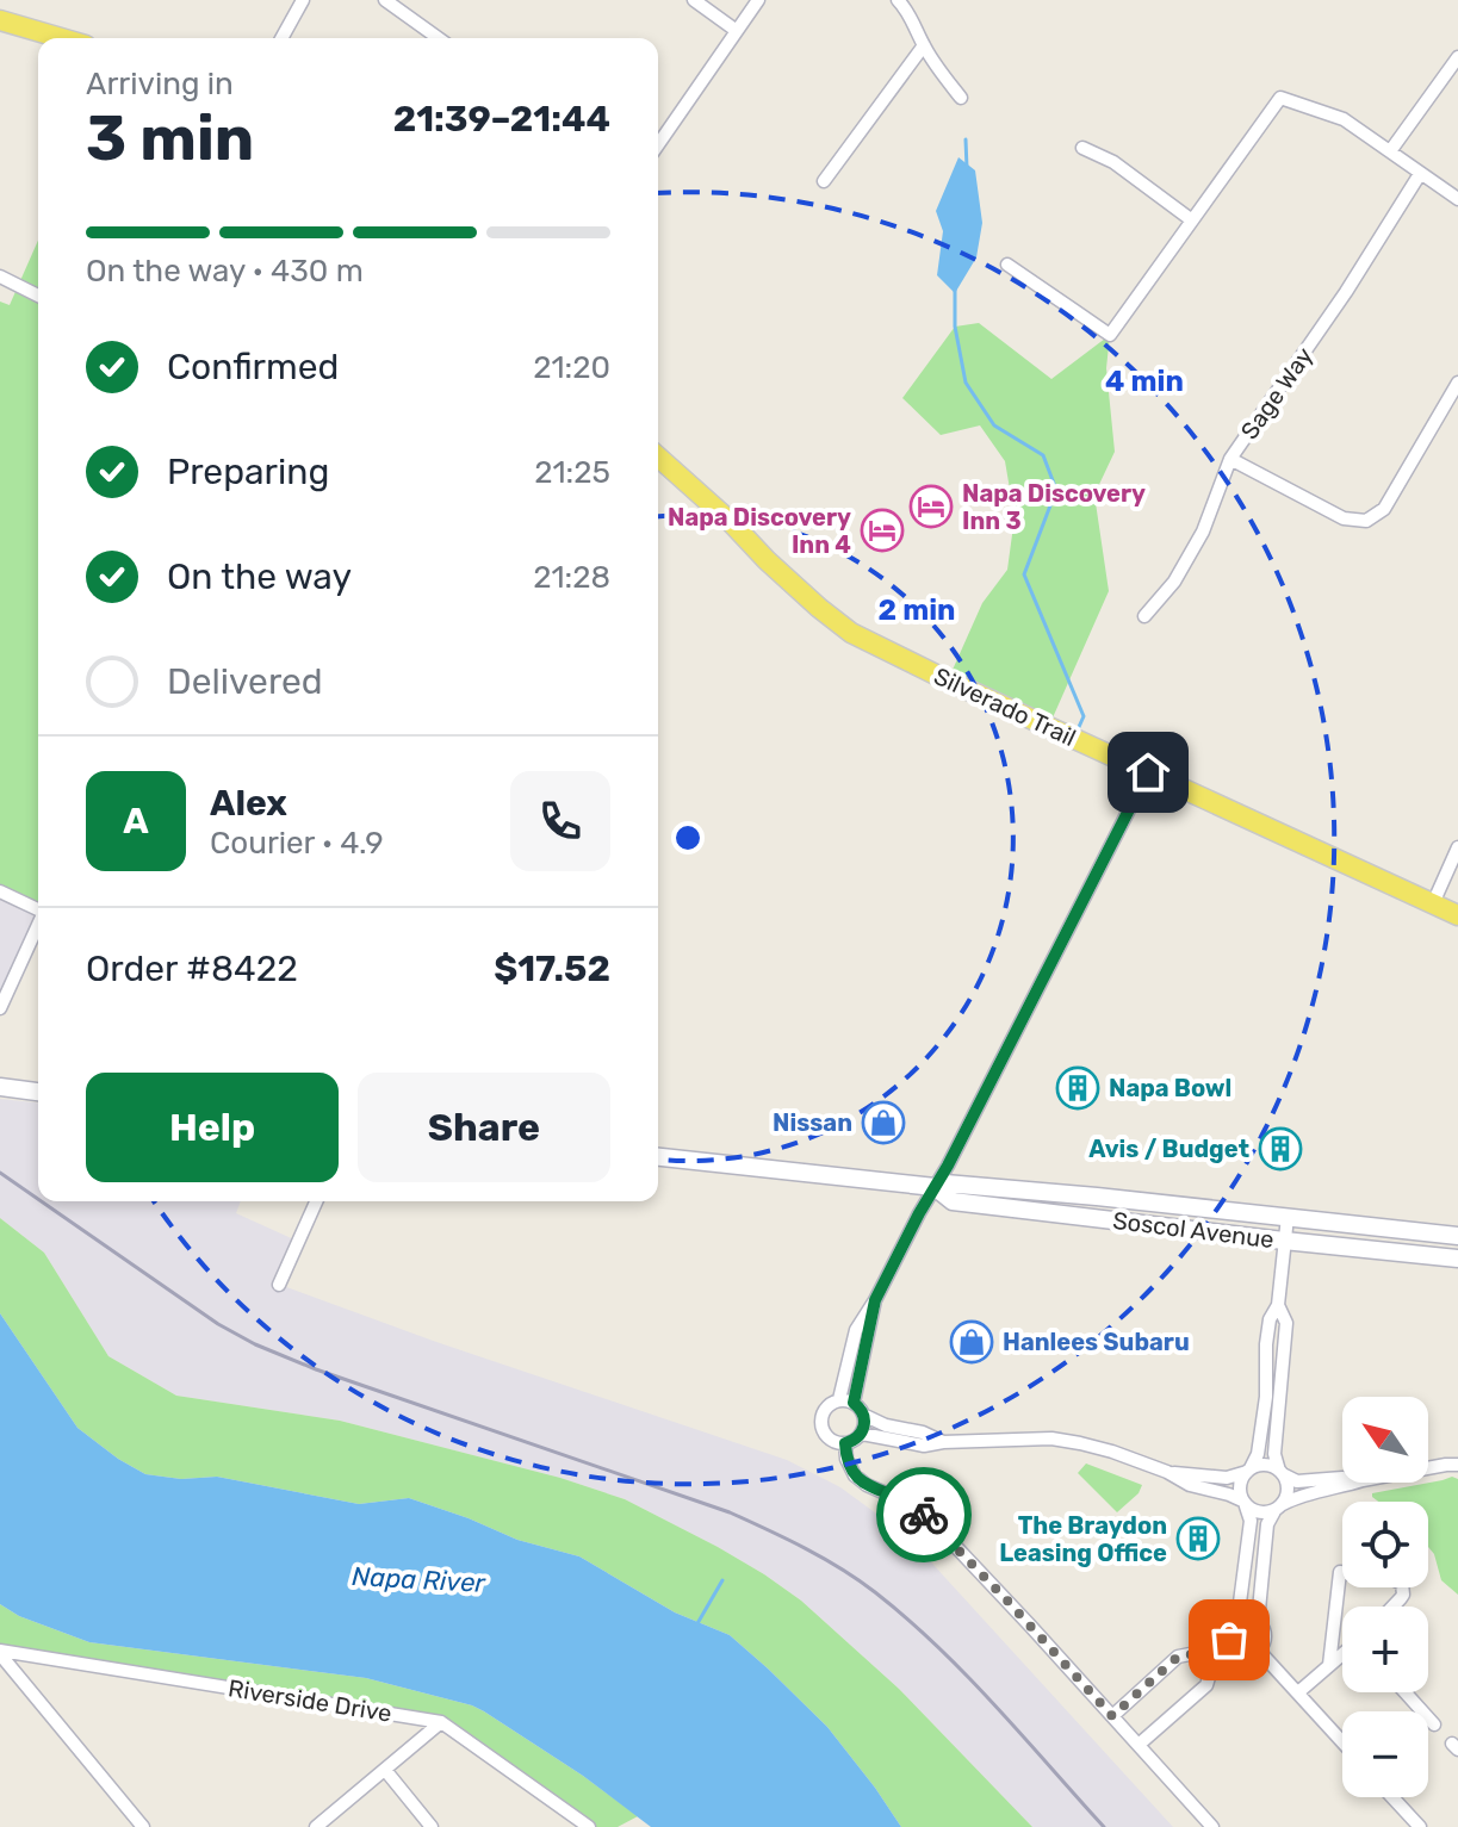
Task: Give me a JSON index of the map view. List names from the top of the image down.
{
  "streets": {
    "main road": ["Silverado Trail", "Soscol Avenue"],
    "street": ["Sage Way", "Riverside Drive"]
  },
  "water": ["Napa River"],
  "places": {
    "hotel": ["Napa Discovery Inn 3", "Napa Discovery Inn 4"],
    "building": ["Napa Bowl", "Avis / Budget", "The Braydon Leasing Office"],
    "shop": ["Nissan", "Hanlees Subaru"]
  },
  "north": "top left",
  "page": {
    "heading": ["3 min", "Arriving in", "21:39–21:44"],
    "panel": [
      "Alex",
      "Courier · 4.9",
      "Order #8422",
      "$17.52"
    ],
    "bar": "On the way · 430 m",
    "list": [
      ["Confirmed", "21:20"],
      ["Preparing", "21:25"],
      ["On the way", "21:28"],
      "Delivered"
    ],
    "round": "A",
    "buttons": ["Help", "Share"],
    "map_buttons": ["+", "−"]
  },
  "rings": ["4 min", "2 min"]
}
